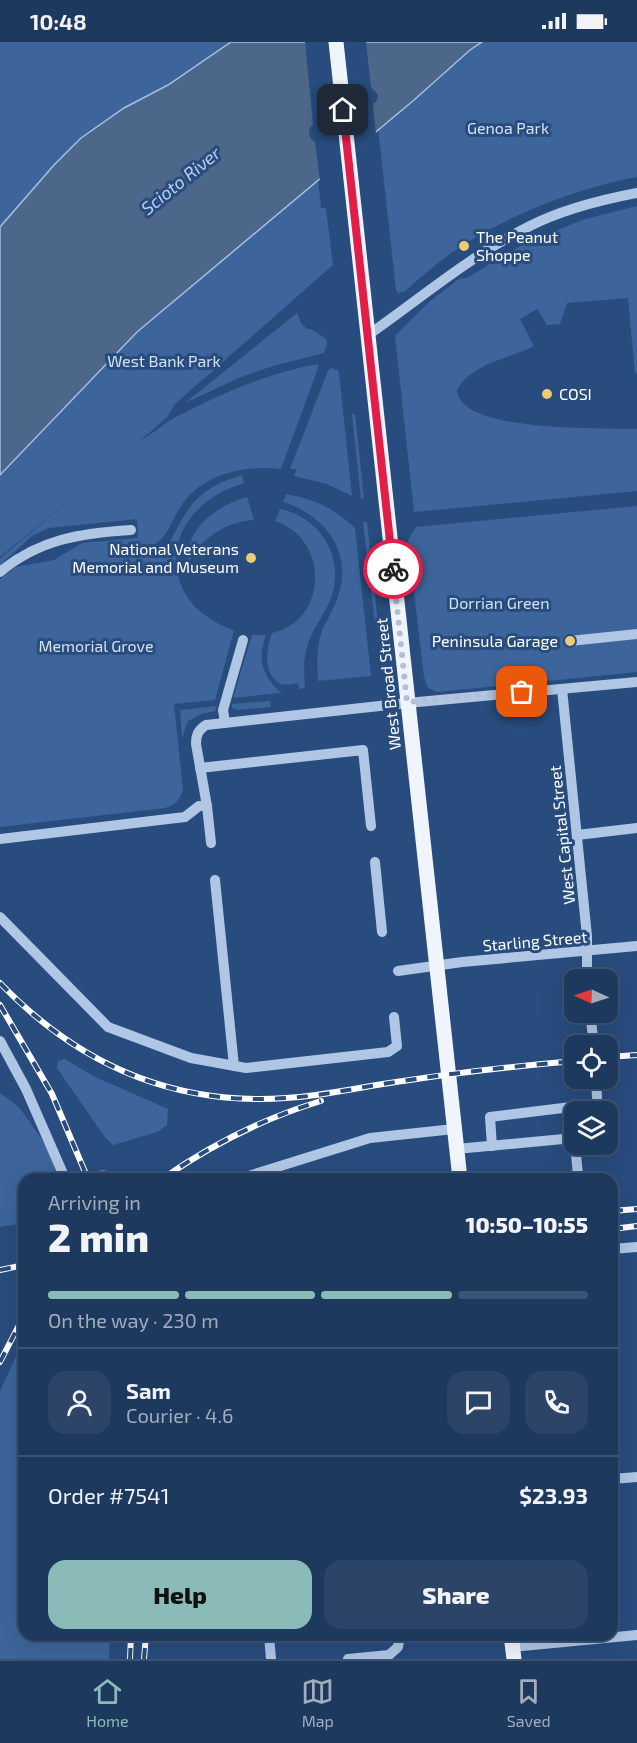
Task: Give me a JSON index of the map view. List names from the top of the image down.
{
  "streets": {
    "main road": ["West Broad Street"],
    "street": ["West Capital Street", "Starling Street"]
  },
  "crossings": [
    ["West Broad Street", "Starling Street"],
    ["West Capital Street", "Starling Street"]
  ],
  "water": ["Scioto River"],
  "parks": [
    "Genoa Park",
    "West Bank Park",
    "Dorrian Green",
    "Memorial Grove"
  ],
  "places": [
    "The Peanut Shoppe",
    "COSI",
    "National Veterans Memorial and Museum",
    "Peninsula Garage"
  ],
  "north": "left",
  "page": {
    "status": "10:48",
    "heading": ["2 min", "Arriving in", "10:50–10:55"],
    "panel": [
      "Sam",
      "Courier · 4.6",
      "Order #7541",
      "$23.93"
    ],
    "bar": "On the way · 230 m",
    "buttons": ["Help", "Share"],
    "tabs": ["Home", "Map", "Saved"]
  }
}
